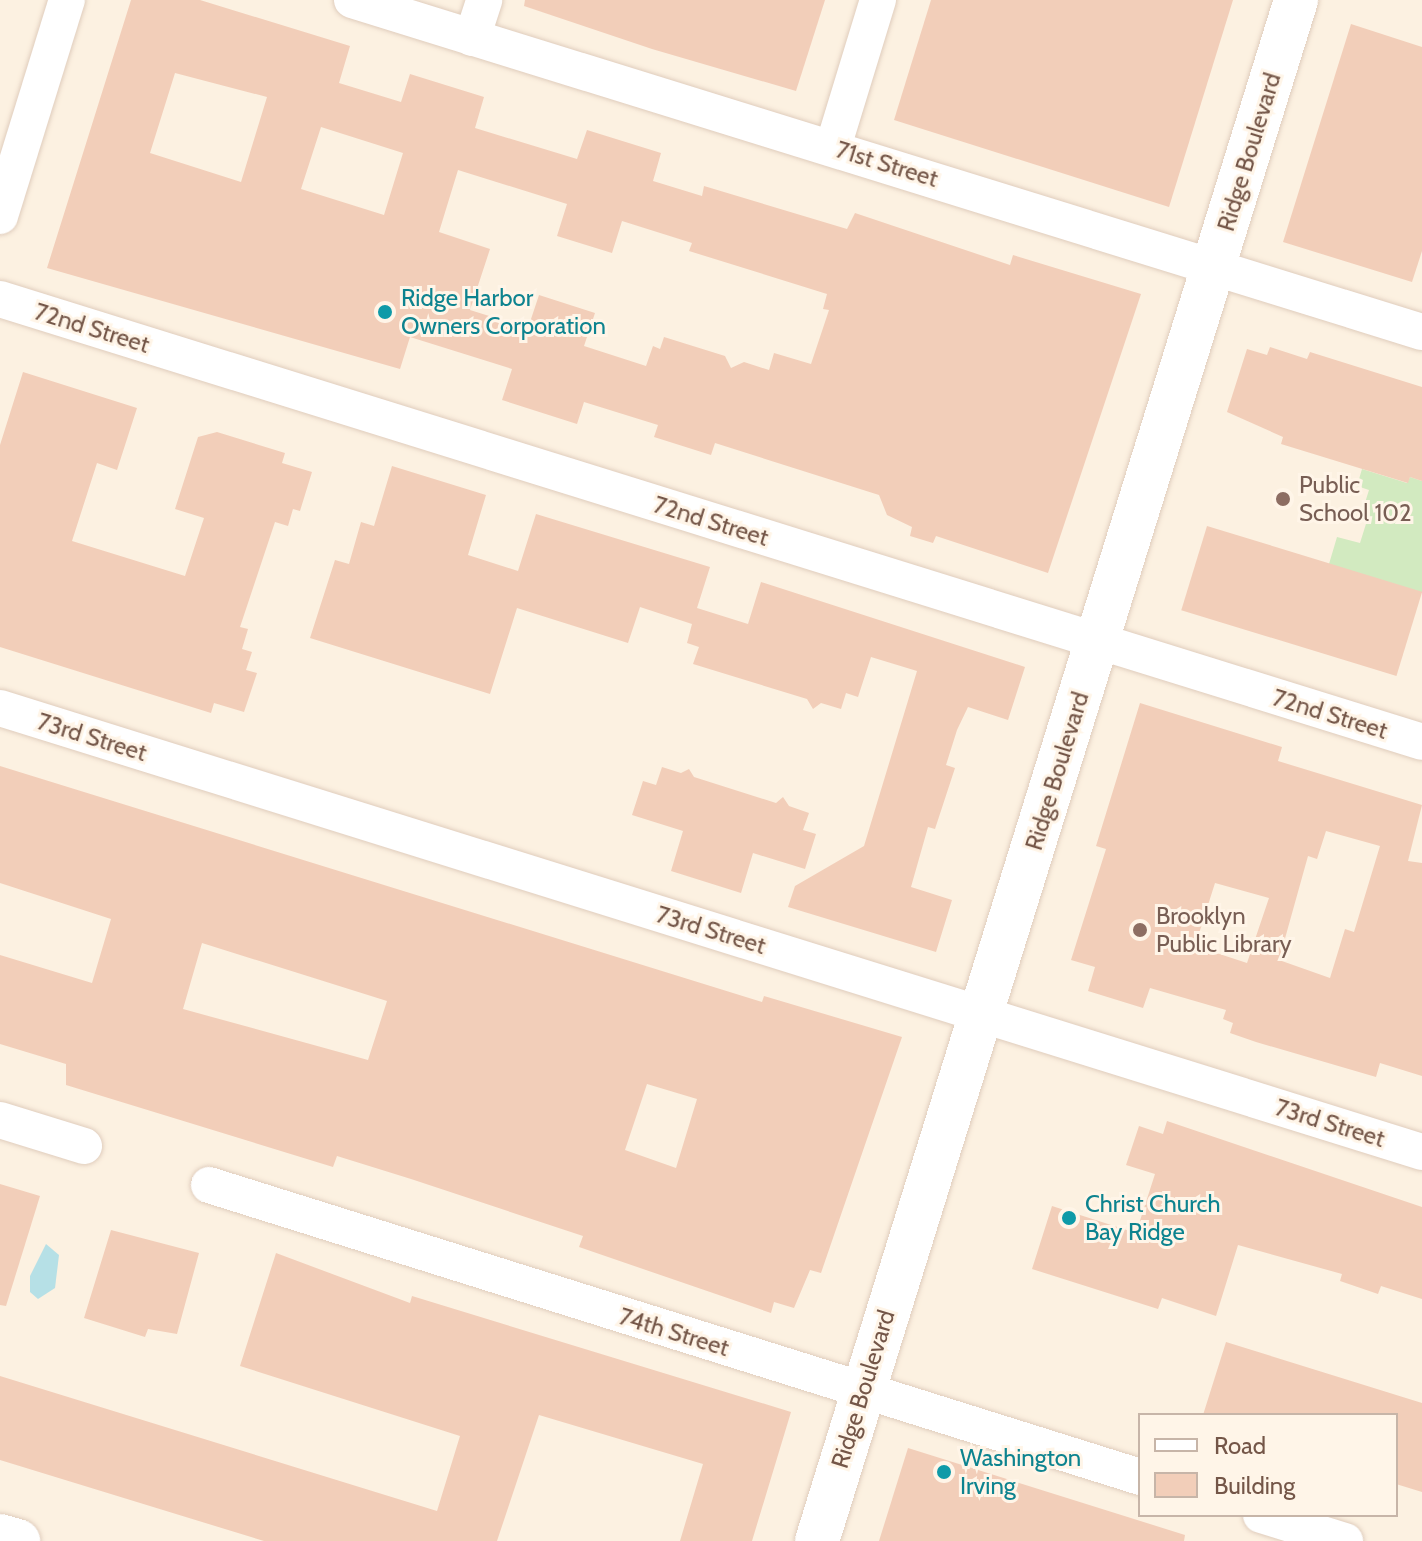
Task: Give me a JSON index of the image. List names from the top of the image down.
{
  "streets": {
    "street": [
      "Ridge Boulevard",
      "71st Street",
      "72nd Street",
      "73rd Street",
      "74th Street"
    ]
  },
  "crossings": [
    ["Ridge Boulevard", "71st Street"],
    ["Ridge Boulevard", "72nd Street"],
    ["Ridge Boulevard", "73rd Street"],
    ["Ridge Boulevard", "74th Street"]
  ],
  "places": [
    "Ridge Harbor Owners Corporation",
    "Public School 102",
    "Brooklyn Public Library",
    "Christ Church Bay Ridge",
    "Washington Irving"
  ],
  "legend": ["Road", "Building"]
}
